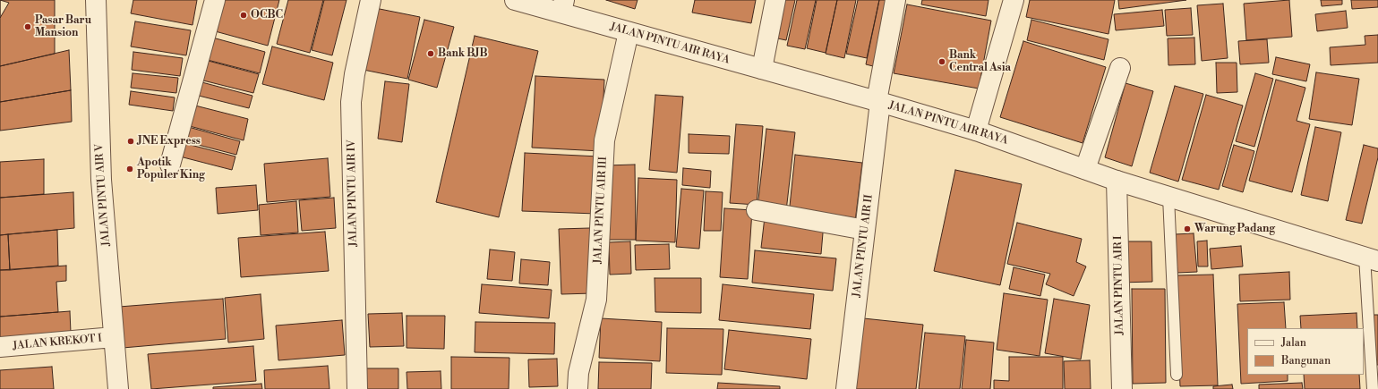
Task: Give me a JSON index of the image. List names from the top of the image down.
{
  "streets": {
    "street": [
      "JALAN PINTU AIR RAYA",
      "JALAN PINTU AIR IV",
      "JALAN PINTU AIR V",
      "JALAN PINTU AIR III",
      "JALAN PINTU AIR II",
      "JALAN PINTU AIR I",
      "JALAN KREKOT I"
    ]
  },
  "crossings": [
    ["JALAN PINTU AIR RAYA", "JALAN PINTU AIR III"],
    ["JALAN PINTU AIR RAYA", "JALAN PINTU AIR II"],
    ["JALAN PINTU AIR RAYA", "JALAN PINTU AIR I"],
    ["JALAN PINTU AIR V", "JALAN KREKOT I"]
  ],
  "places": [
    "OCBC",
    "Pasar Baru Mansion",
    "Bank BJB",
    "Bank Central Asia",
    "JNE Express",
    "Apotik Populer King",
    "Warung Padang"
  ],
  "legend": ["Jalan", "Bangunan"]
}
